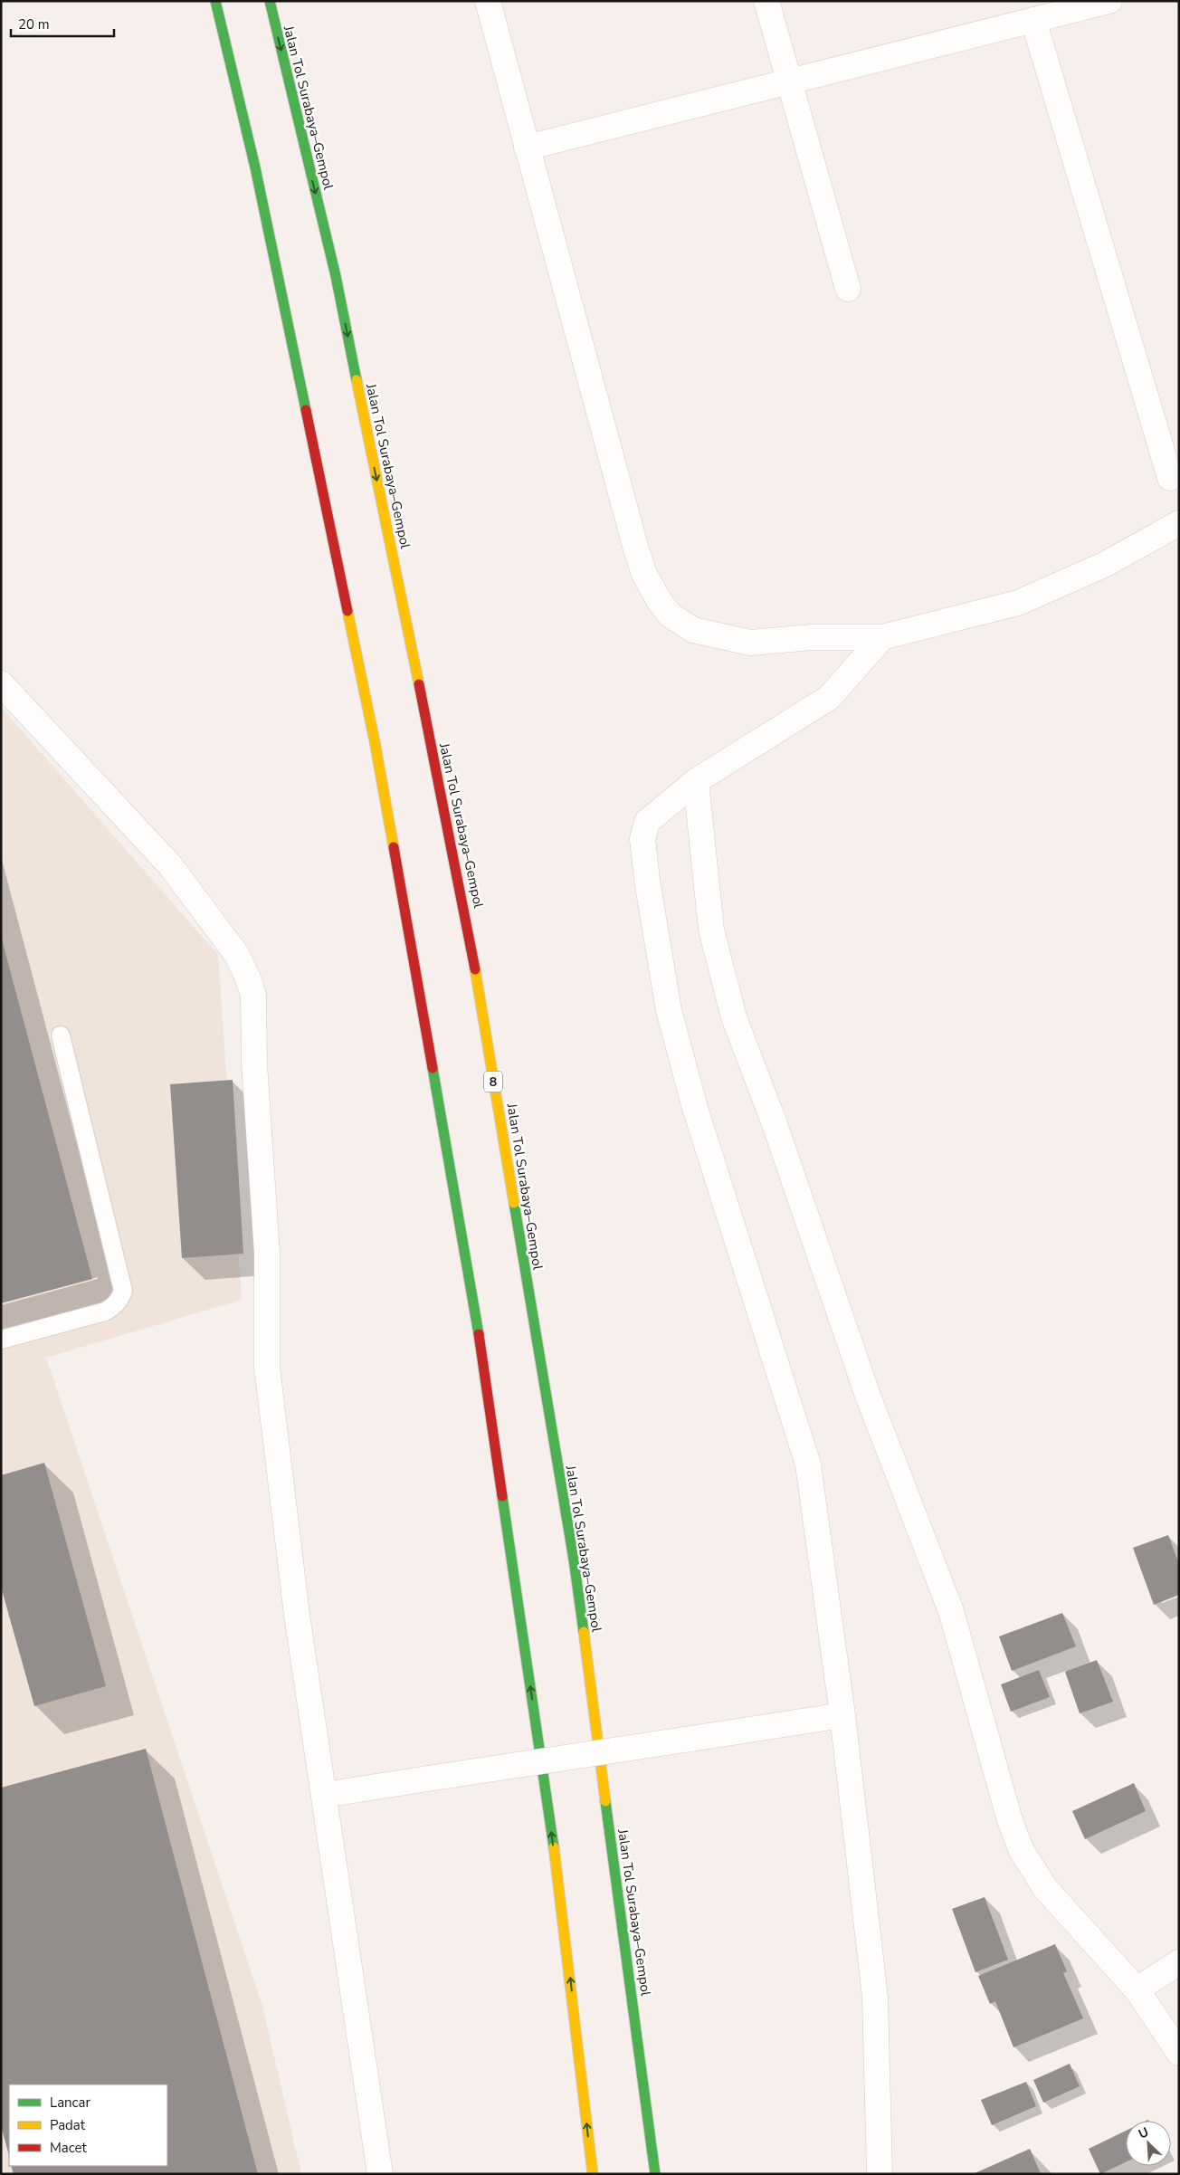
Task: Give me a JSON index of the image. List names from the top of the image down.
{
  "streets": {
    "highway": ["Jalan Tol Surabaya–Gempol", "8"]
  },
  "legend": ["Lancar", "Padat", "Macet"],
  "scale_bar": "20 m",
  "north": "top left"
}
